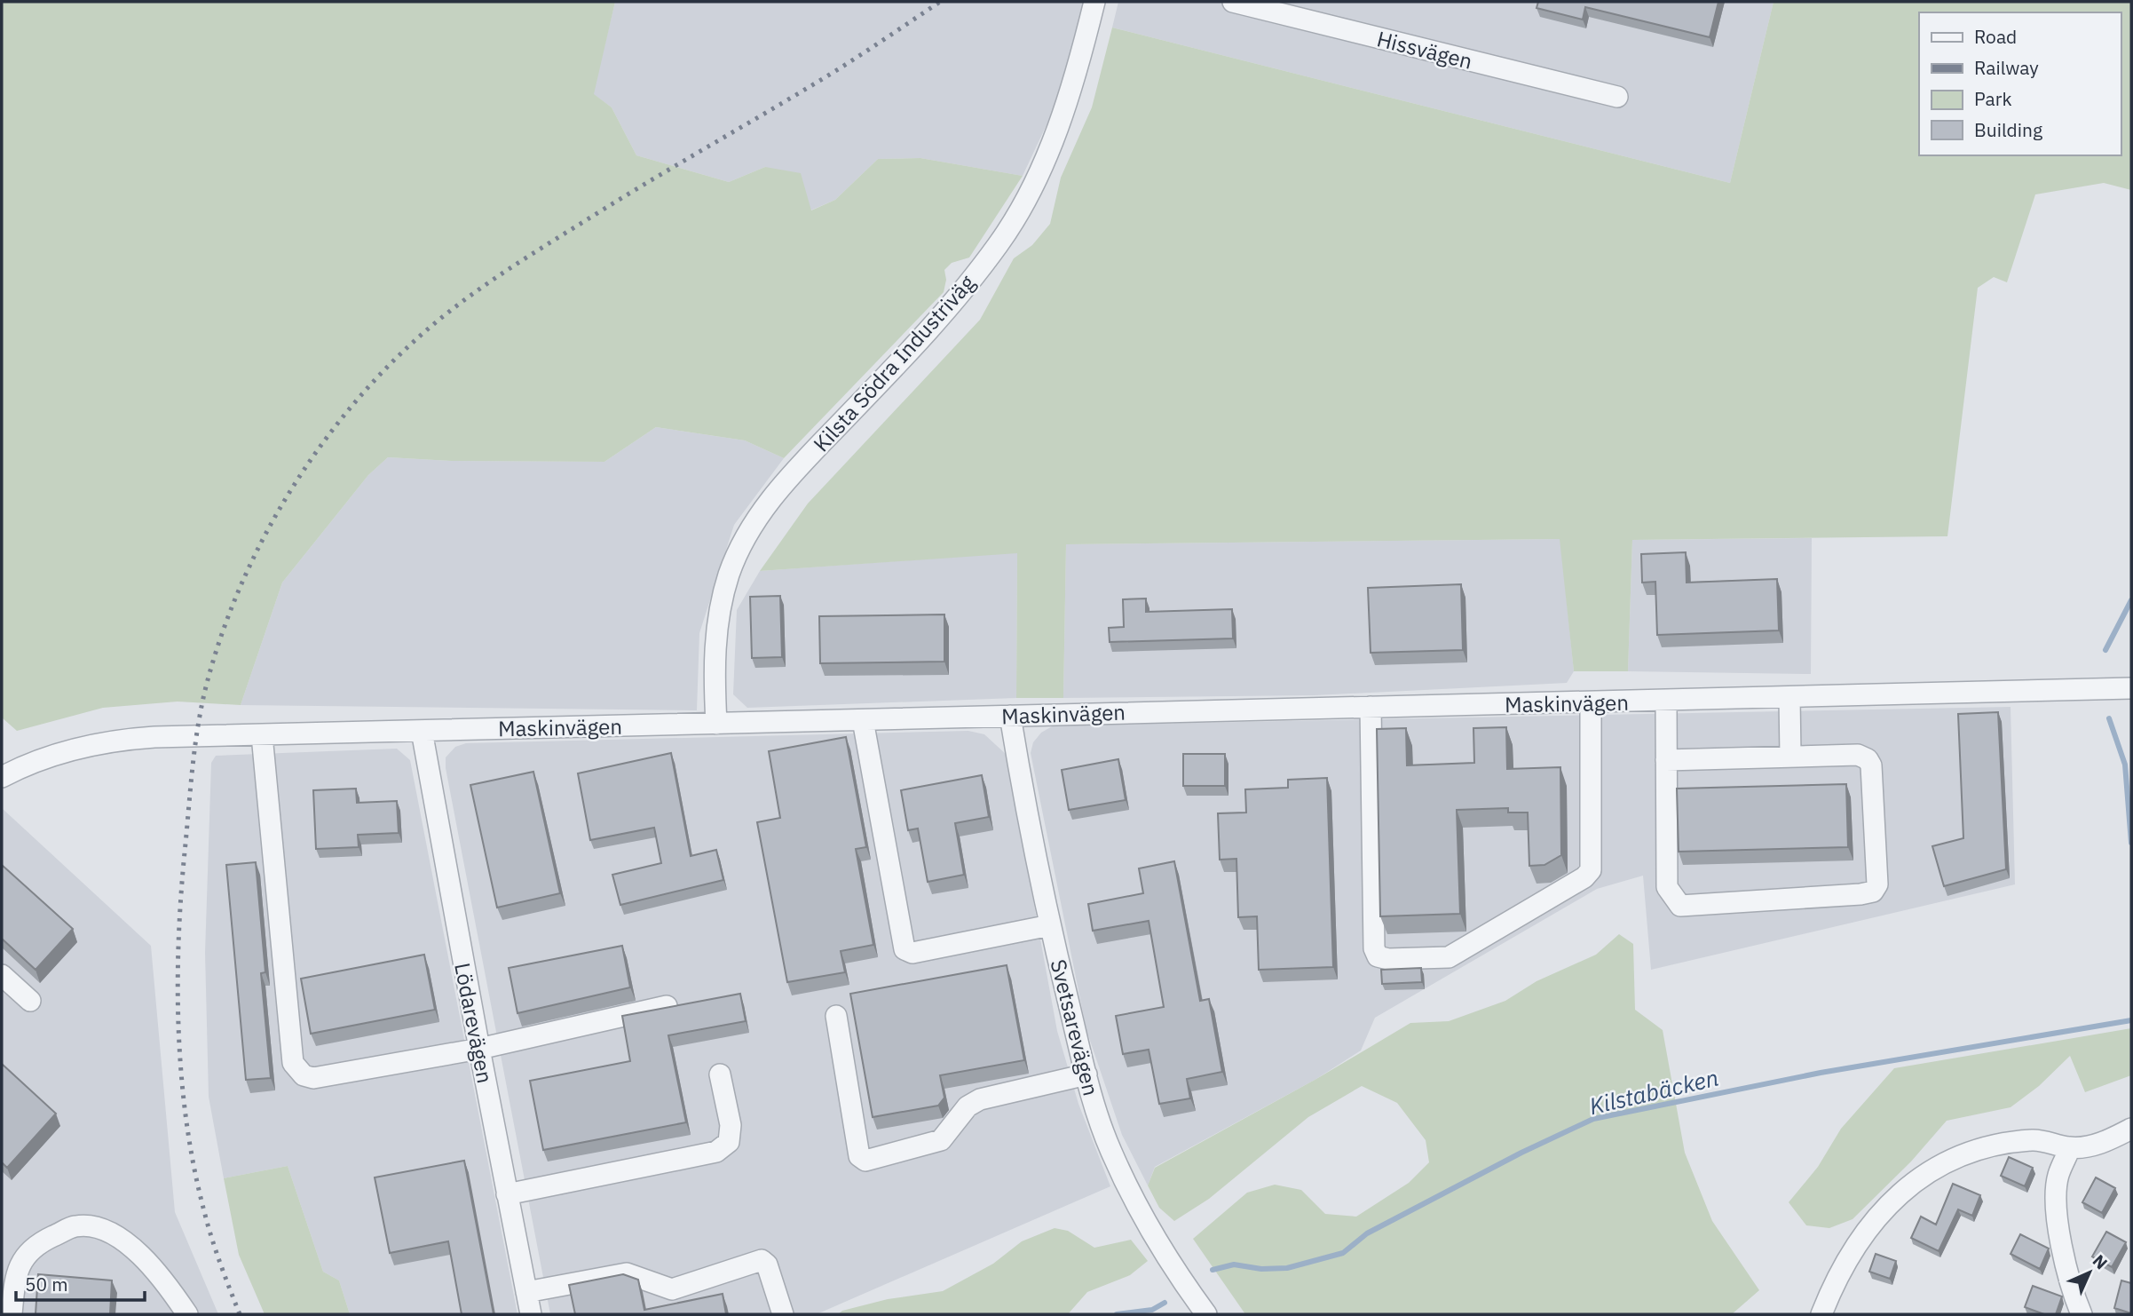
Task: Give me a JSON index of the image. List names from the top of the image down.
{
  "streets": {
    "street": [
      "Hissvägen",
      "Kilsta Södra Industriväg",
      "Maskinvägen",
      "Lödarevägen",
      "Svetsarevägen"
    ]
  },
  "crossings": [
    ["Kilsta Södra Industriväg", "Maskinvägen"],
    ["Maskinvägen", "Lödarevägen"],
    ["Maskinvägen", "Svetsarevägen"]
  ],
  "water": ["Kilstabäcken"],
  "legend": [
    "Road",
    "Railway",
    "Park",
    "Building"
  ],
  "scale_bar": "50 m",
  "north": "top right"
}
